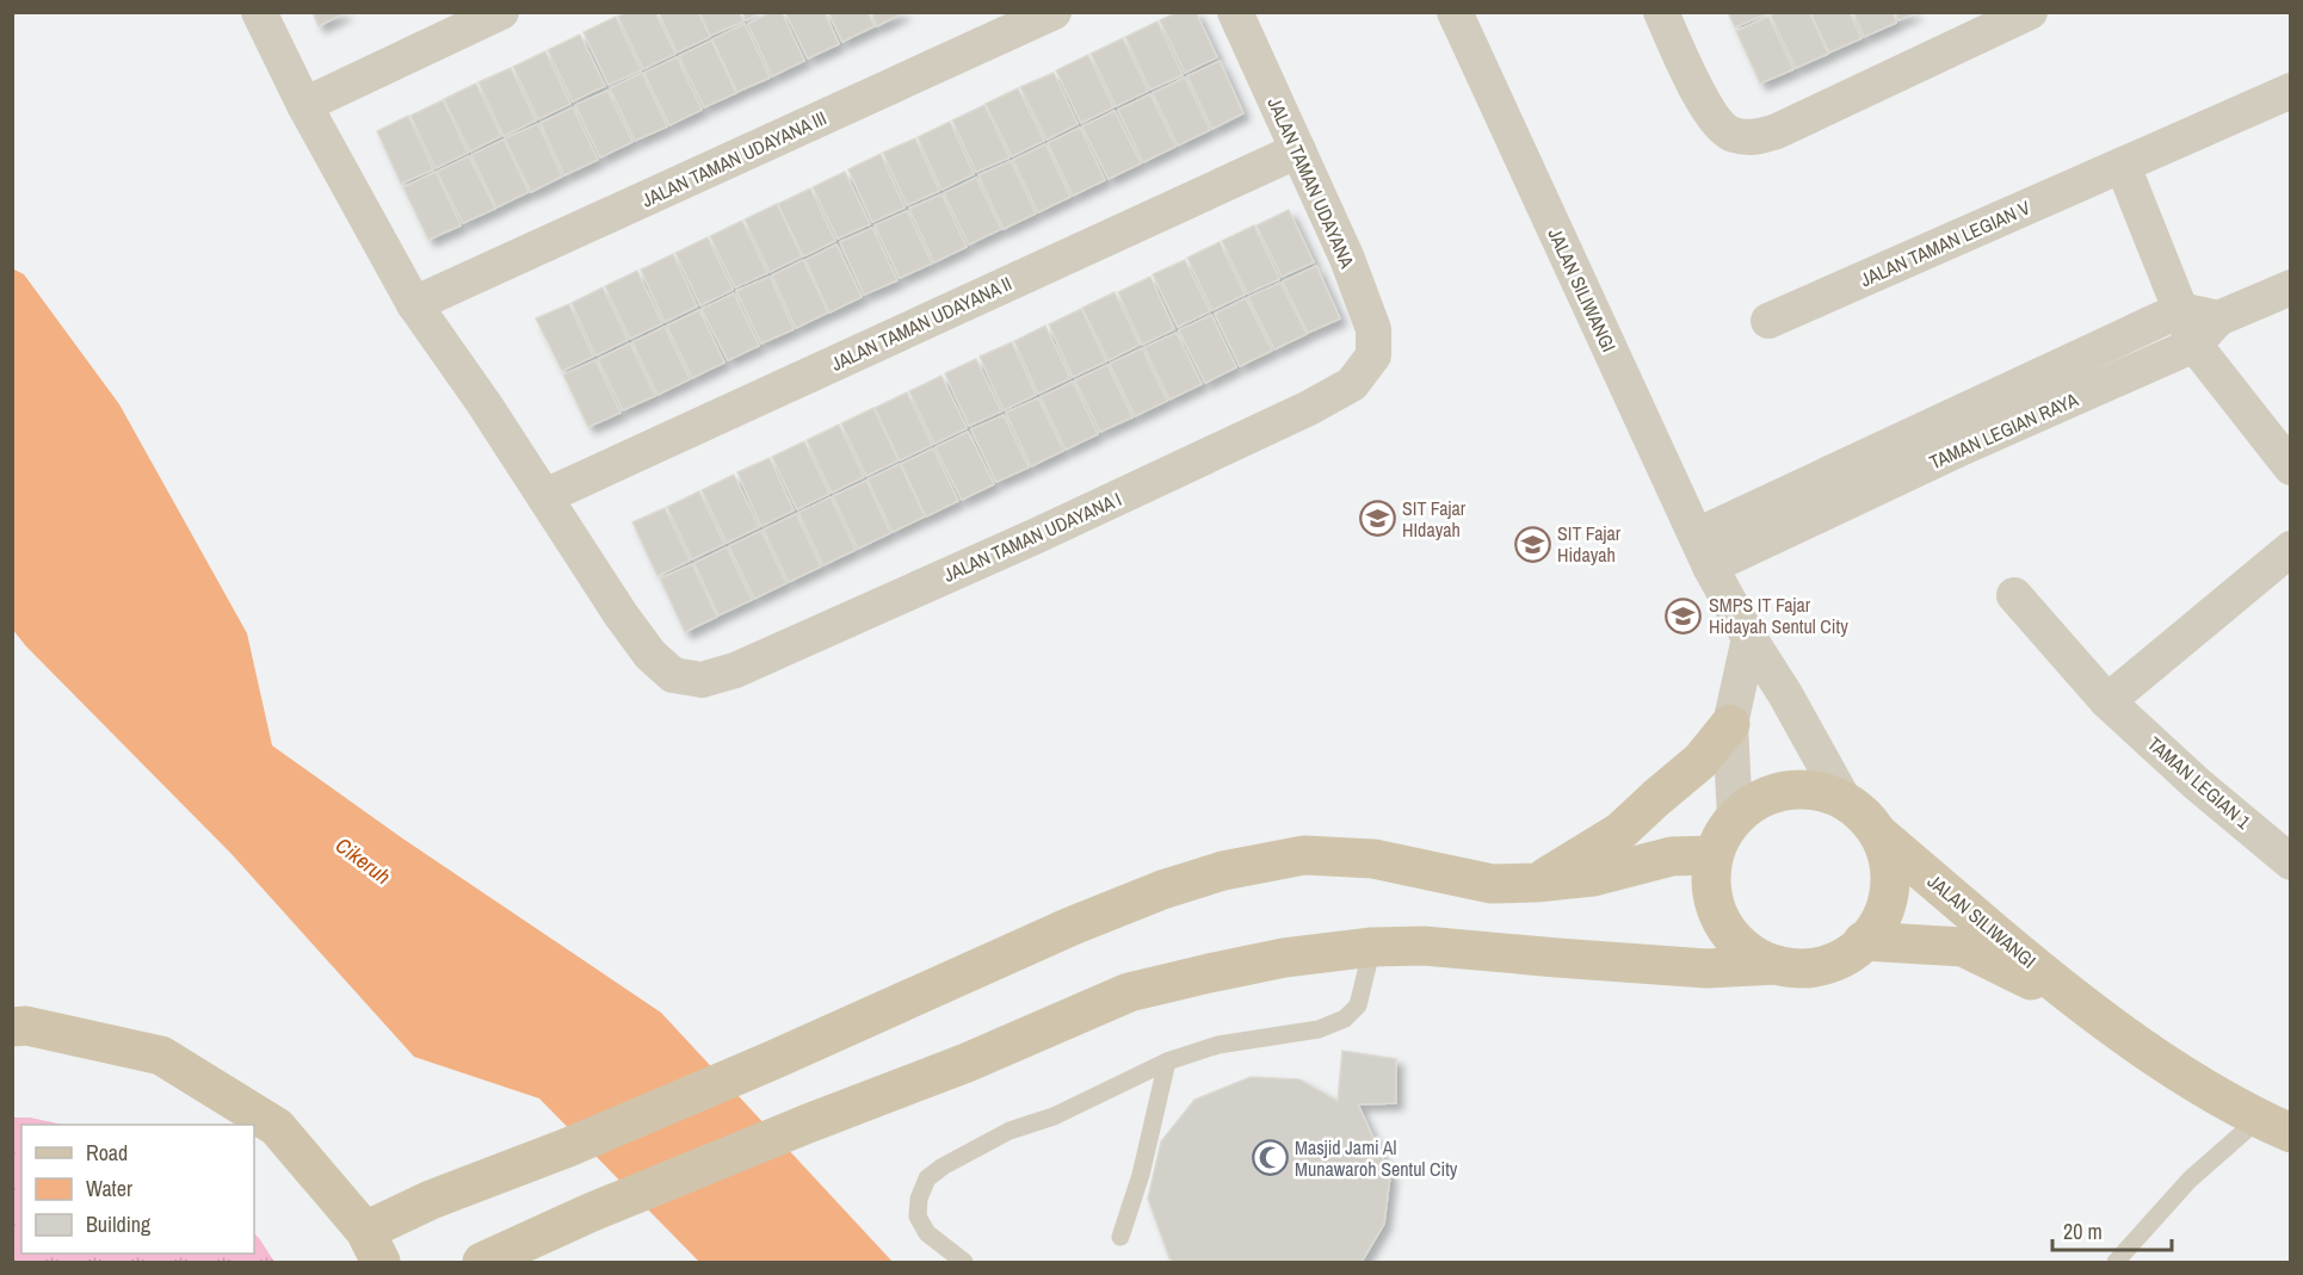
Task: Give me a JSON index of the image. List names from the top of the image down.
{
  "streets": {
    "main road": ["JALAN SILIWANGI"],
    "street": [
      "JALAN TAMAN UDAYANA III",
      "JALAN TAMAN UDAYANA",
      "JALAN TAMAN LEGIAN V",
      "JALAN TAMAN UDAYANA II",
      "TAMAN LEGIAN RAYA",
      "JALAN TAMAN UDAYANA I",
      "TAMAN LEGIAN 1"
    ]
  },
  "crossings": [
    ["JALAN TAMAN UDAYANA", "JALAN TAMAN UDAYANA II"],
    ["JALAN TAMAN UDAYANA", "JALAN TAMAN UDAYANA I"],
    ["JALAN TAMAN UDAYANA II", "JALAN TAMAN UDAYANA I"]
  ],
  "water": ["Cikeruh"],
  "places": {
    "school or university": ["SIT Fajar HIdayah", "SIT Fajar Hidayah", "SMPS IT Fajar Hidayah Sentul City"],
    "mosque": ["Masjid Jami Al Munawaroh Sentul City"]
  },
  "legend": ["Road", "Water", "Building"],
  "scale_bar": "20 m"
}
